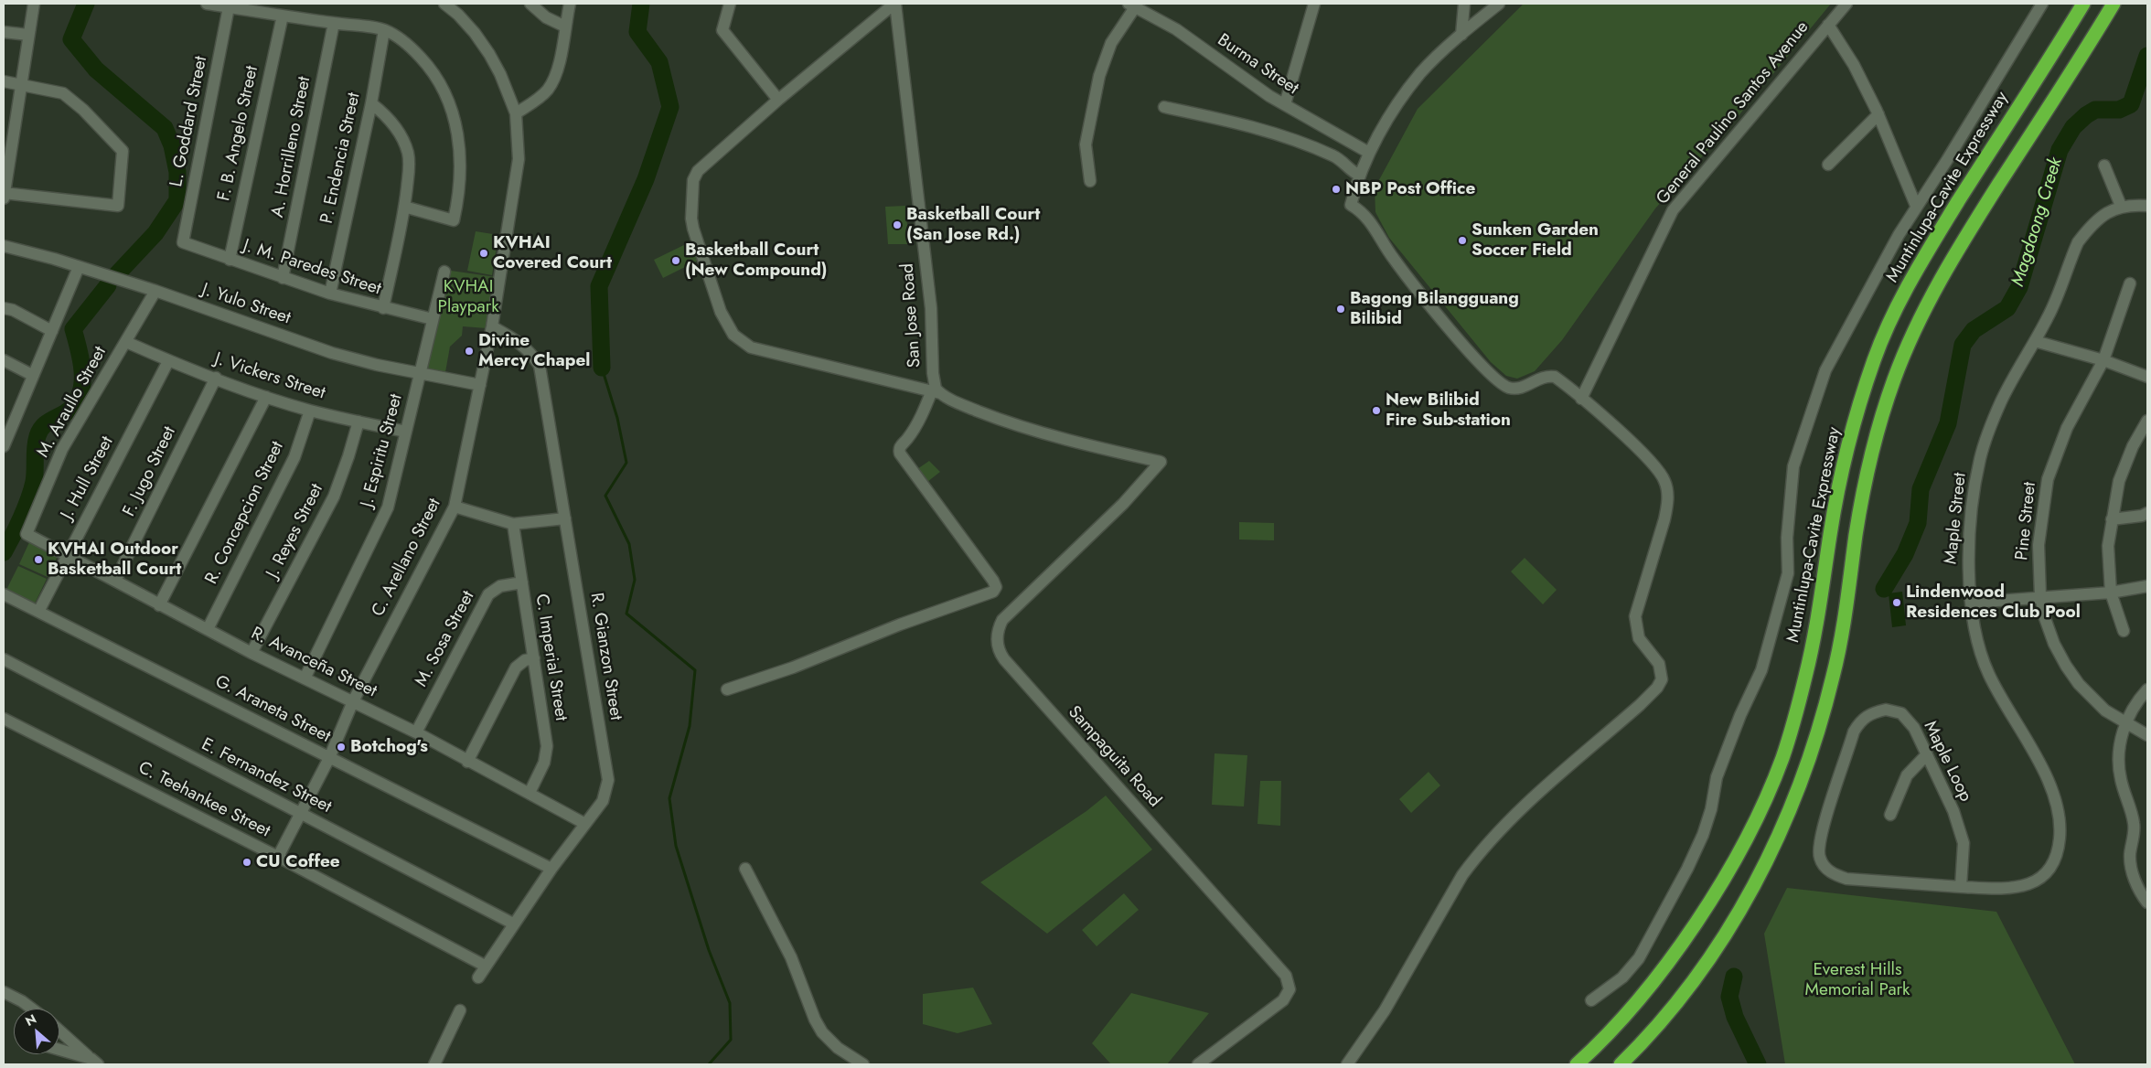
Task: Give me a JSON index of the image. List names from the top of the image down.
{
  "streets": {
    "highway": ["Muntinlupa-Cavite Expressway"],
    "street": [
      "Burma Street",
      "General Paulino Santos Avenue",
      "L. Goddard Street",
      "F. B. Angelo Street",
      "A. Horrilleno Street",
      "P. Endencia Street",
      "J. M. Paredes Street",
      "J. Yulo Street",
      "San Jose Road",
      "J. Vickers Street",
      "M. Araullo Street",
      "J. Espiritu Street",
      "F. Jugo Street",
      "J. Hull Street",
      "R. Concepcion Street",
      "Maple Street",
      "Pine Street",
      "J. Reyes Street",
      "C. Arellano Street",
      "M. Sosa Street",
      "R. Gianzon Street",
      "C. Imperial Street",
      "R. Avanceña Street",
      "G. Araneta Street",
      "Sampaguita Road",
      "Maple Loop",
      "E. Fernandez Street",
      "C. Teehankee Street"
    ]
  },
  "crossings": [
    ["L. Goddard Street", "J. M. Paredes Street"],
    ["F. B. Angelo Street", "J. M. Paredes Street"],
    ["A. Horrilleno Street", "J. M. Paredes Street"],
    ["P. Endencia Street", "J. M. Paredes Street"],
    ["J. M. Paredes Street", "J. Espiritu Street"],
    ["J. Yulo Street", "M. Araullo Street"],
    ["J. Yulo Street", "J. Espiritu Street"],
    ["J. Yulo Street", "C. Arellano Street"],
    ["San Jose Road", "Sampaguita Road"],
    ["J. Vickers Street", "M. Araullo Street"],
    ["J. Vickers Street", "J. Espiritu Street"],
    ["J. Vickers Street", "F. Jugo Street"],
    ["J. Vickers Street", "J. Hull Street"],
    ["J. Vickers Street", "R. Concepcion Street"],
    ["J. Vickers Street", "J. Reyes Street"],
    ["M. Araullo Street", "R. Avanceña Street"],
    ["J. Espiritu Street", "R. Avanceña Street"],
    ["F. Jugo Street", "R. Avanceña Street"],
    ["J. Hull Street", "R. Avanceña Street"],
    ["J. Hull Street", "G. Araneta Street"],
    ["R. Concepcion Street", "R. Avanceña Street"],
    ["Maple Street", "Maple Loop"],
    ["J. Reyes Street", "R. Avanceña Street"],
    ["C. Arellano Street", "R. Gianzon Street"],
    ["C. Arellano Street", "R. Avanceña Street"],
    ["C. Arellano Street", "G. Araneta Street"],
    ["C. Arellano Street", "E. Fernandez Street"],
    ["C. Arellano Street", "C. Teehankee Street"],
    ["M. Sosa Street", "C. Imperial Street"],
    ["M. Sosa Street", "R. Avanceña Street"],
    ["R. Gianzon Street", "R. Avanceña Street"],
    ["R. Gianzon Street", "G. Araneta Street"],
    ["R. Gianzon Street", "E. Fernandez Street"],
    ["R. Gianzon Street", "C. Teehankee Street"],
    ["C. Imperial Street", "R. Avanceña Street"]
  ],
  "water": ["Magdaong Creek"],
  "parks": ["KVHAI Playpark", "Everest Hills Memorial Park"],
  "places": [
    "NBP Post Office",
    "Basketball Court (San Jose Rd.)",
    "Sunken Garden Soccer Field",
    "KVHAI Covered Court",
    "Basketball Court (New Compound)",
    "Bagong Bilangguang Bilibid",
    "Divine Mercy Chapel",
    "New Bilibid Fire Sub-station",
    "KVHAI Outdoor Basketball Court",
    "Lindenwood Residences Club Pool",
    "Botchog's",
    "CU Coffee"
  ],
  "north": "top left"
}
